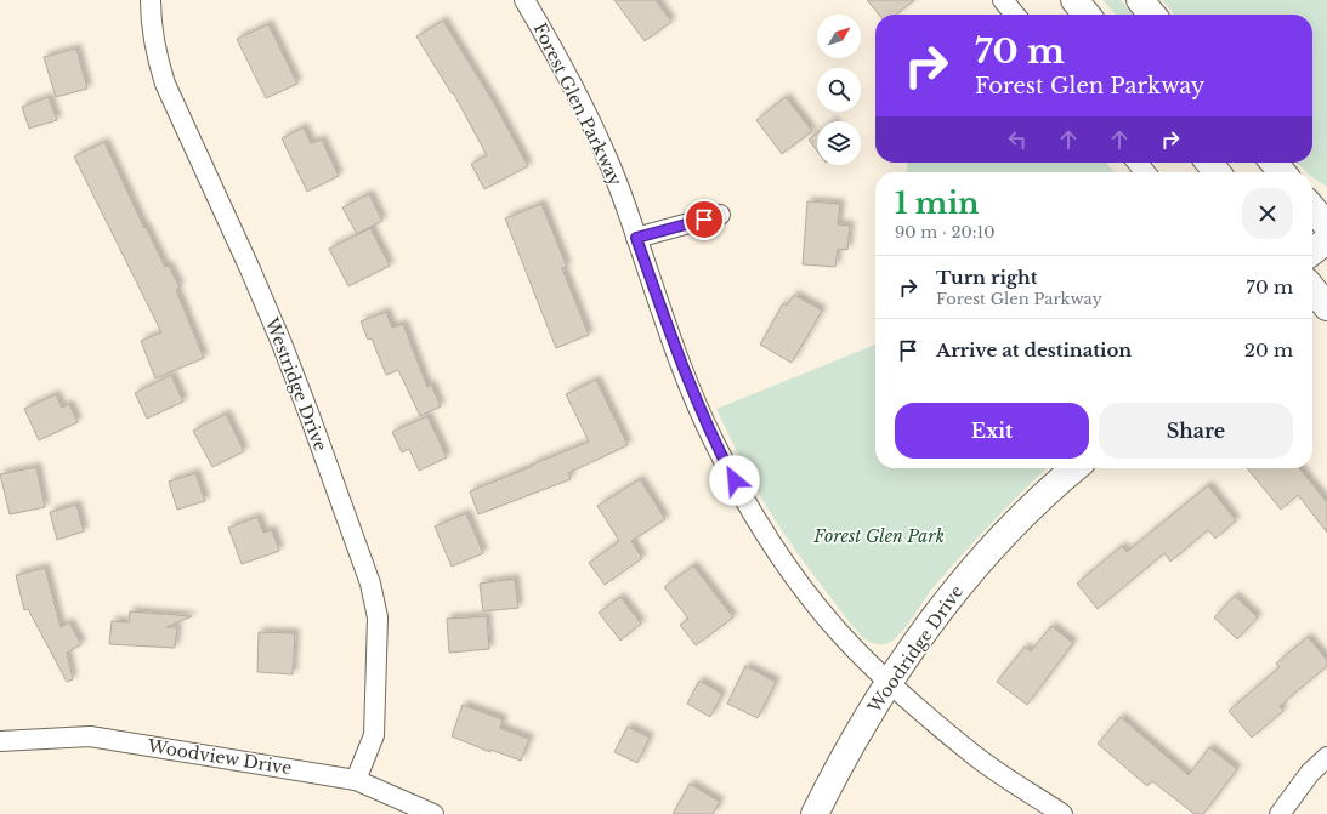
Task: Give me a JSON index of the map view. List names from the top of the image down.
{
  "streets": {
    "street": [
      "Forest Glen Parkway",
      "Westridge Drive",
      "Woodridge Drive",
      "Woodview Drive"
    ]
  },
  "crossings": [
    ["Forest Glen Parkway", "Woodridge Drive"],
    ["Westridge Drive", "Woodview Drive"]
  ],
  "parks": ["Forest Glen Park"],
  "north": "top right",
  "page": {
    "turn": ["70 m", "Forest Glen Parkway"],
    "heading": ["1 min", "90 m · 20:10"],
    "list": [
      {
        "name": "Turn right",
        "note": "Forest Glen Parkway",
        "value": "70 m"
      },
      {
        "name": "Arrive at destination",
        "value": "20 m"
      }
    ],
    "buttons": ["Exit", "Share"]
  }
}
